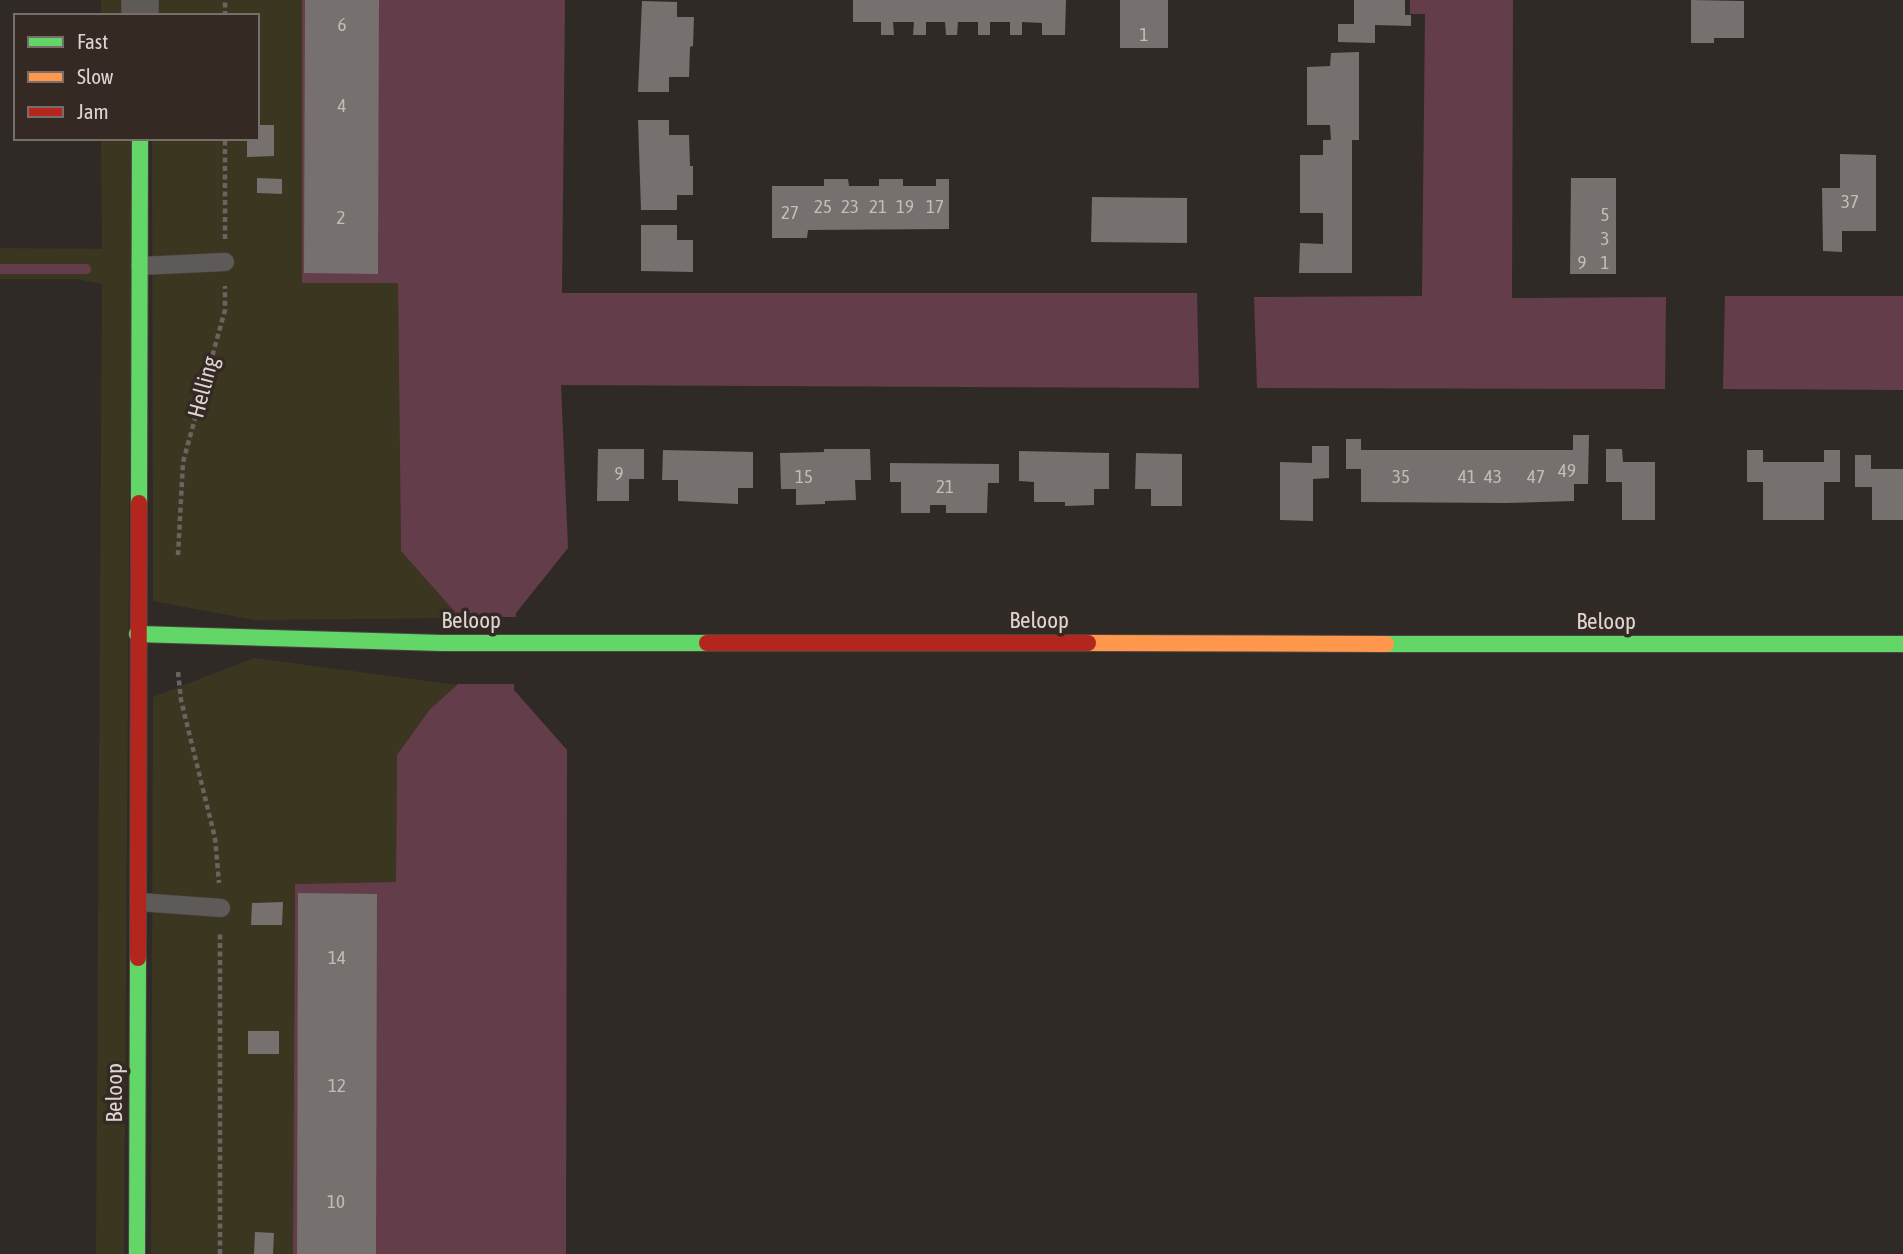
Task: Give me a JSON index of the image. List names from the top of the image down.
{
  "streets": {
    "street": ["Beloop"],
    "path": ["Helling"]
  },
  "house_numbers": [
    "6",
    "1",
    "4",
    "37",
    "25",
    "23",
    "21",
    "19",
    "17",
    "27",
    "5",
    "2",
    "3",
    "9",
    "1",
    "49",
    "9",
    "15",
    "35",
    "41",
    "43",
    "47",
    "21",
    "14",
    "12",
    "10"
  ],
  "legend": ["Fast", "Slow", "Jam"]
}
